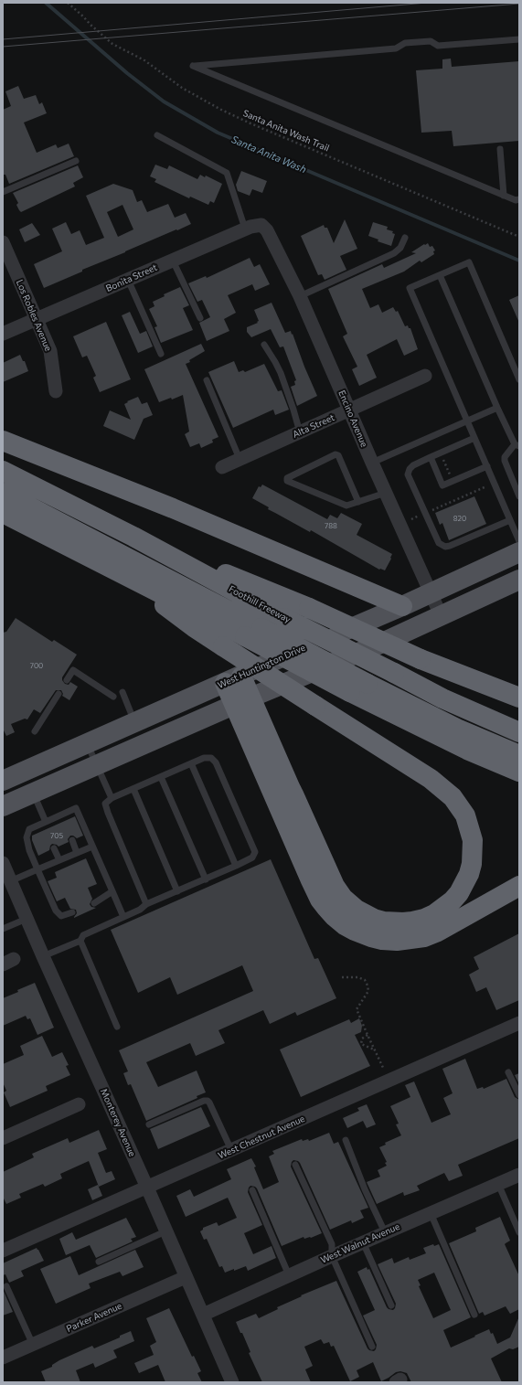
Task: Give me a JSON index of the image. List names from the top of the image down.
{
  "streets": {
    "highway": ["Foothill Freeway"],
    "main road": ["West Huntington Drive"],
    "street": [
      "Bonita Street",
      "Los Robles Avenue",
      "Encino Avenue",
      "Alta Street",
      "Monterey Avenue",
      "West Chestnut Avenue",
      "West Walnut Avenue",
      "Parker Avenue"
    ],
    "path": ["Santa Anita Wash Trail"]
  },
  "crossings": [
    ["Bonita Street", "Los Robles Avenue"],
    ["Bonita Street", "Encino Avenue"],
    ["Encino Avenue", "Alta Street"],
    ["Encino Avenue", "West Huntington Drive"],
    ["Monterey Avenue", "West Chestnut Avenue"],
    ["Monterey Avenue", "West Walnut Avenue"],
    ["Monterey Avenue", "Parker Avenue"]
  ],
  "water": ["Santa Anita Wash"],
  "house_numbers": [
    "820",
    "788",
    "700",
    "705"
  ]
}
